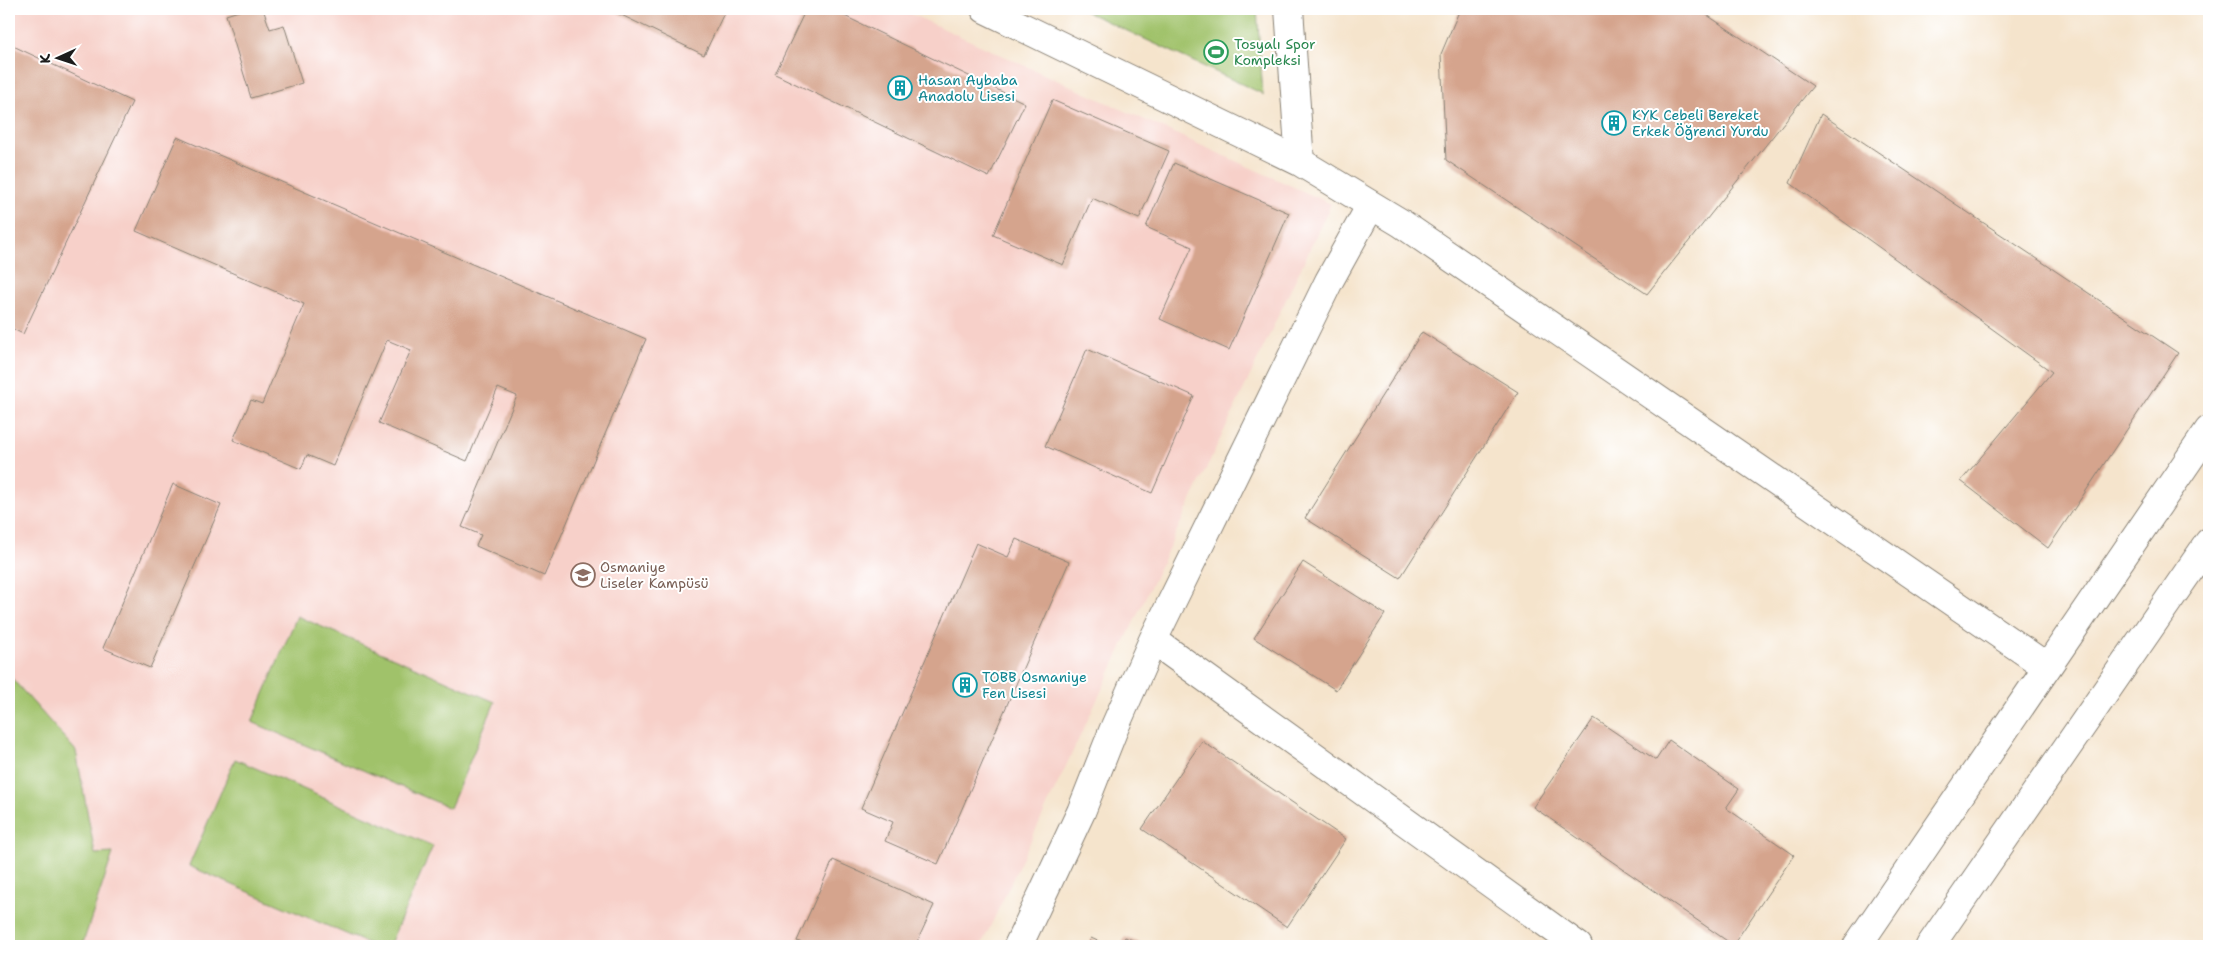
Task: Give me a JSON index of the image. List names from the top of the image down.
{
  "places": {
    "sports": ["Tosyalı Spor Kompleksi"],
    "building": ["Hasan Aybaba Anadolu Lisesi", "KYK Cebeli Bereket Erkek Öğrenci Yurdu", "TOBB Osmaniye Fen Lisesi"],
    "school or university": ["Osmaniye Liseler Kampüsü"]
  },
  "north": "left"
}
